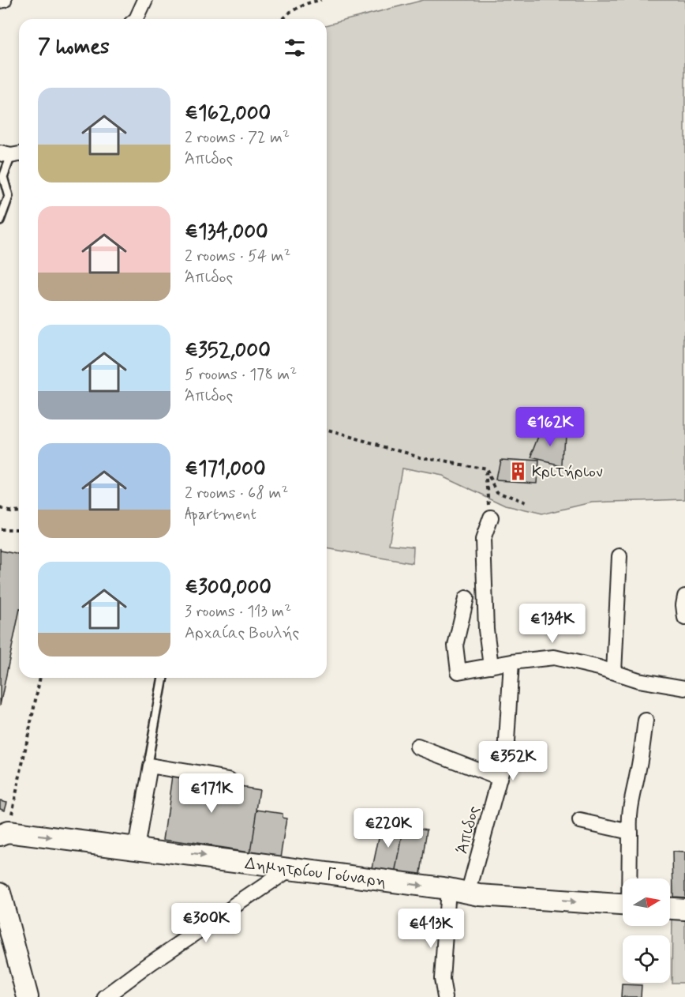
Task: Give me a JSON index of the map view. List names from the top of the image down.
{
  "streets": {
    "main road": ["Δημητρίου Γούναρη"],
    "street": ["Άπιδος"]
  },
  "crossings": [
    ["Άπιδος", "Δημητρίου Γούναρη"]
  ],
  "one_way": ["Δημητρίου Γούναρη"],
  "places": {
    "building": ["Κριτήριον"]
  },
  "north": "right",
  "page": {
    "heading": "7 homes",
    "list": [
      {
        "name": "€162,000",
        "note": "2 rooms · 72 m² · Άπιδος"
      },
      {
        "name": "€134,000",
        "note": "2 rooms · 54 m² · Άπιδος"
      },
      {
        "name": "€352,000",
        "note": "5 rooms · 178 m² · Άπιδος"
      },
      {
        "name": "€171,000",
        "note": "2 rooms · 68 m² · Apartment"
      },
      {
        "name": "€300,000",
        "note": "3 rooms · 113 m² · Αρχαίας Βουλής"
      }
    ],
    "price": [
      "€162K",
      "€134K",
      "€352K",
      "€171K",
      "€220K",
      "€300K",
      "€413K"
    ]
  }
}
